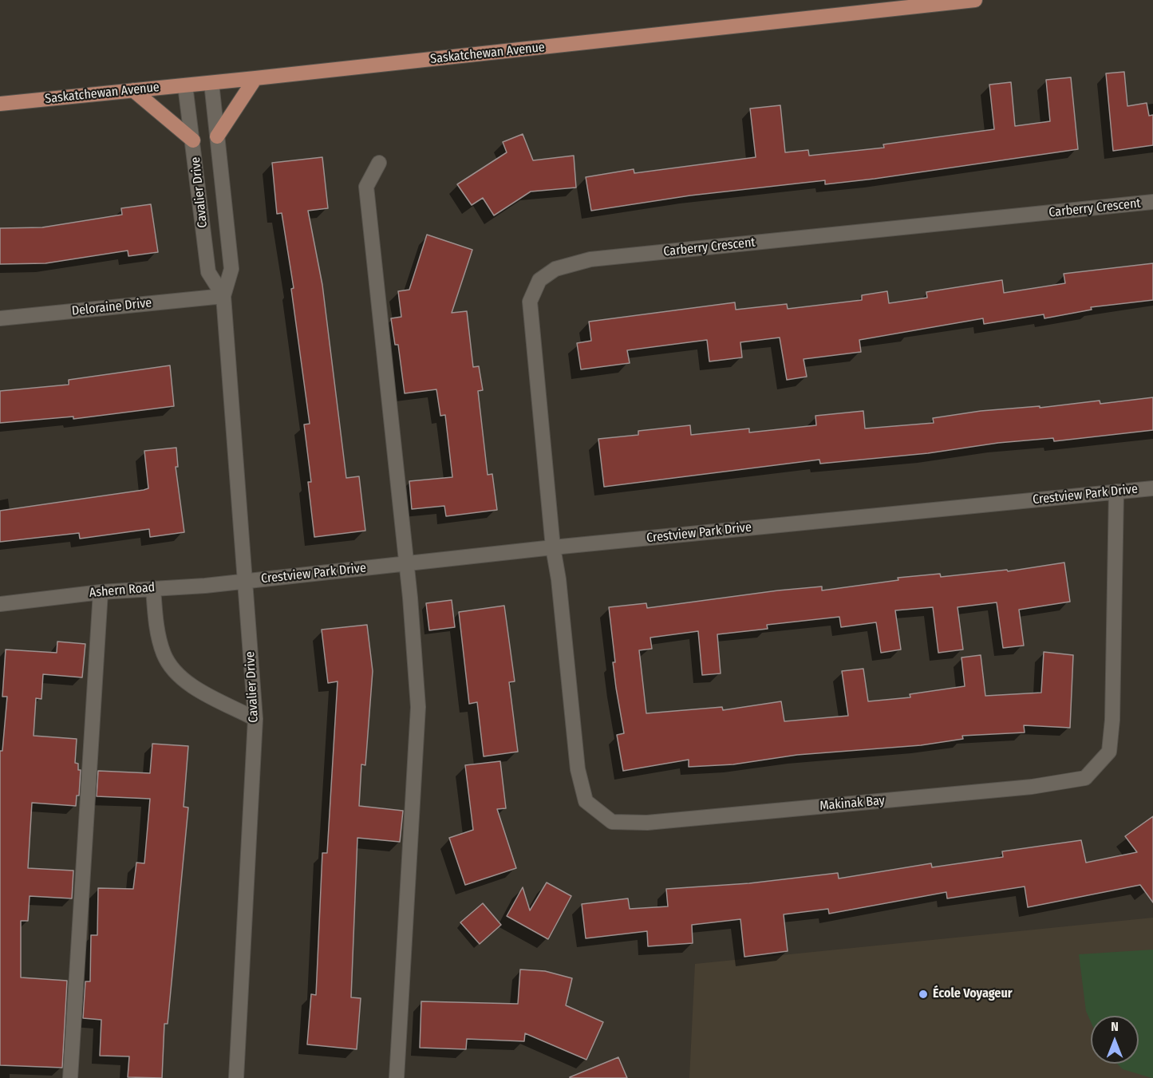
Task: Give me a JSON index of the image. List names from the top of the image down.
{
  "streets": {
    "main road": ["Saskatchewan Avenue"],
    "street": [
      "Cavalier Drive",
      "Carberry Crescent",
      "Deloraine Drive",
      "Crestview Park Drive",
      "Ashern Road",
      "Makinak Bay"
    ]
  },
  "crossings": [
    ["Saskatchewan Avenue", "Cavalier Drive"],
    ["Cavalier Drive", "Deloraine Drive"],
    ["Cavalier Drive", "Crestview Park Drive"],
    ["Cavalier Drive", "Ashern Road"],
    ["Carberry Crescent", "Crestview Park Drive"],
    ["Carberry Crescent", "Makinak Bay"],
    ["Crestview Park Drive", "Ashern Road"],
    ["Crestview Park Drive", "Makinak Bay"]
  ],
  "places": ["École Voyageur"],
  "north": "top"
}
